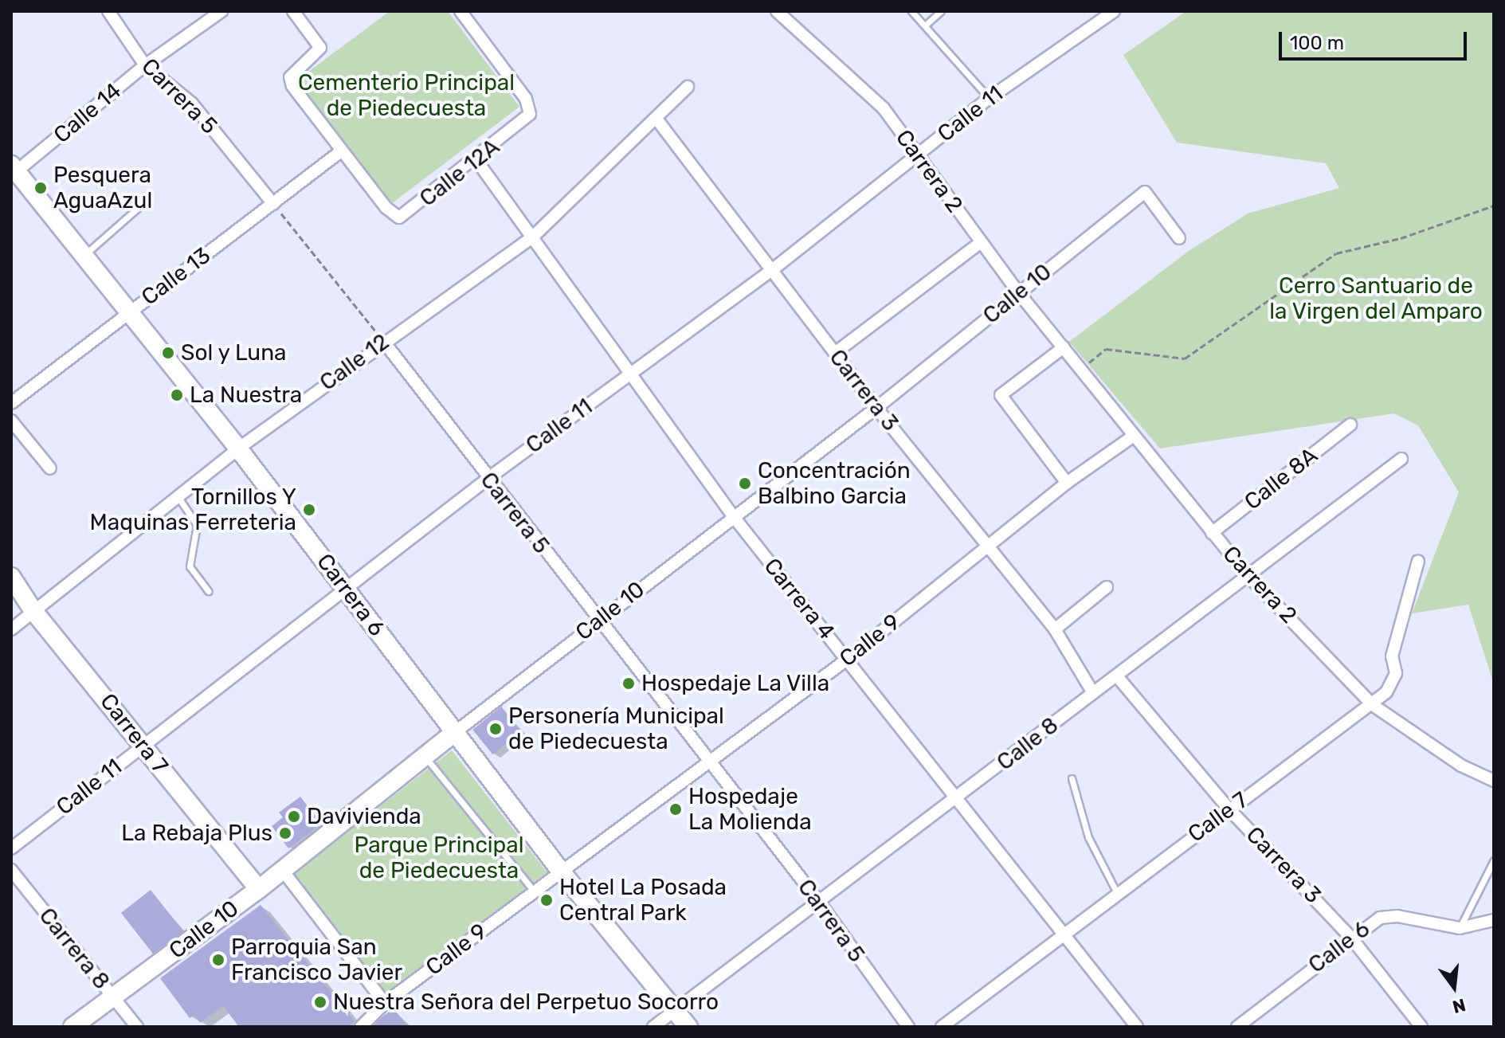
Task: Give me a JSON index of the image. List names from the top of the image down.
{
  "streets": {
    "street": [
      "Carrera 5",
      "Calle 14",
      "Calle 11",
      "Carrera 2",
      "Calle 12A",
      "Calle 13",
      "Calle 10",
      "Calle 12",
      "Carrera 3",
      "Calle 8A",
      "Carrera 6",
      "Carrera 4",
      "Calle 9",
      "Carrera 7",
      "Calle 8",
      "Calle 7",
      "Calle 6",
      "Carrera 8"
    ]
  },
  "crossings": [
    ["Carrera 5", "Calle 14"],
    ["Carrera 5", "Calle 11"],
    ["Carrera 5", "Calle 13"],
    ["Carrera 5", "Calle 10"],
    ["Carrera 5", "Calle 12"],
    ["Carrera 5", "Calle 9"],
    ["Carrera 5", "Calle 8"],
    ["Calle 14", "Carrera 6"],
    ["Calle 11", "Carrera 2"],
    ["Calle 11", "Carrera 3"],
    ["Calle 11", "Carrera 6"],
    ["Calle 11", "Carrera 4"],
    ["Calle 11", "Carrera 7"],
    ["Carrera 2", "Calle 10"],
    ["Carrera 2", "Calle 8A"],
    ["Carrera 2", "Calle 9"],
    ["Carrera 2", "Calle 8"],
    ["Carrera 2", "Calle 7"],
    ["Calle 12A", "Calle 13"],
    ["Calle 12A", "Carrera 4"],
    ["Calle 13", "Carrera 6"],
    ["Calle 10", "Carrera 3"],
    ["Calle 10", "Carrera 6"],
    ["Calle 10", "Carrera 4"],
    ["Calle 10", "Carrera 7"],
    ["Calle 10", "Carrera 8"],
    ["Calle 12", "Carrera 3"],
    ["Calle 12", "Carrera 6"],
    ["Calle 12", "Carrera 4"],
    ["Calle 12", "Carrera 7"],
    ["Carrera 3", "Calle 9"],
    ["Carrera 3", "Calle 8"],
    ["Carrera 3", "Calle 7"],
    ["Carrera 3", "Calle 6"],
    ["Carrera 6", "Calle 9"],
    ["Carrera 6", "Calle 8"],
    ["Carrera 4", "Calle 9"],
    ["Carrera 4", "Calle 8"],
    ["Carrera 4", "Calle 7"]
  ],
  "parks": ["Cementerio Principal de Piedecuesta", "Cerro Santuario de la Virgen del Amparo", "Parque Principal de Piedecuesta"],
  "places": [
    "Pesquera AguaAzul",
    "Sol y Luna",
    "La Nuestra",
    "Concentración Balbino Garcia",
    "Tornillos Y Maquinas Ferreteria",
    "Hospedaje La Villa",
    "Personería Municipal de Piedecuesta",
    "Hospedaje La Molienda",
    "Davivienda",
    "La Rebaja Plus",
    "Hotel La Posada Central Park",
    "Parroquia San Francisco Javier",
    "Nuestra Señora del Perpetuo Socorro"
  ],
  "scale_bar": "100 m",
  "north": "bottom"
}
